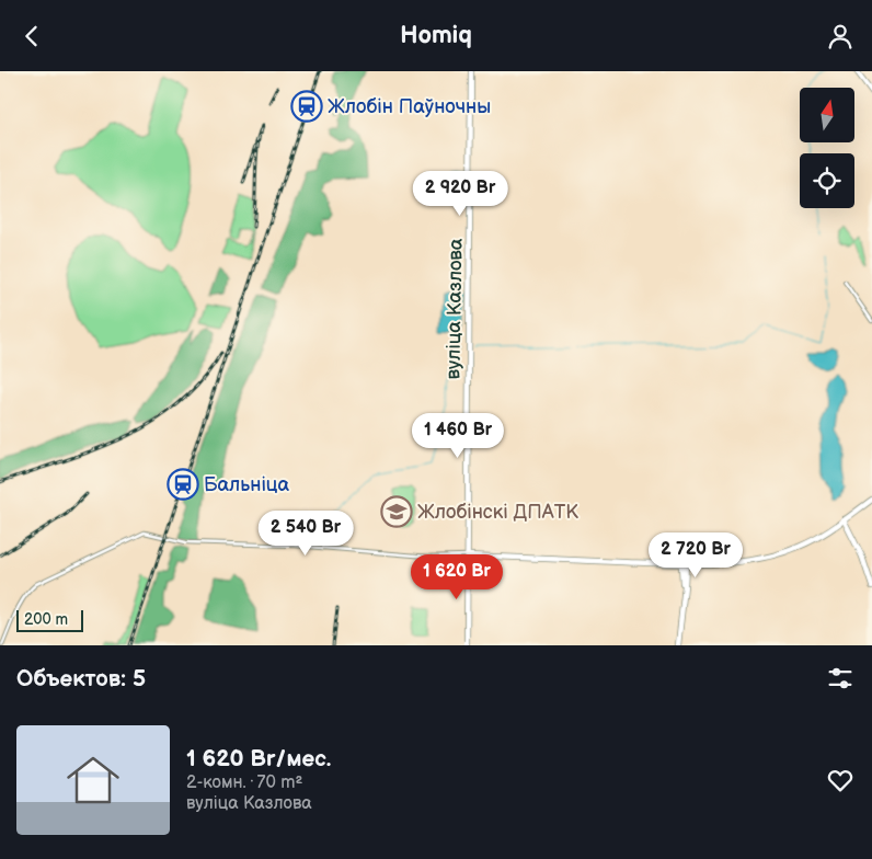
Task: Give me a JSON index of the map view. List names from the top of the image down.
{
  "streets": {
    "main road": ["вуліца Казлова"]
  },
  "places": {
    "station": ["Жлобін Паўночны", "Бальніца"],
    "school or university": ["Жлобінскі ДПАТК"]
  },
  "scale_bar": "200 m",
  "north": "top",
  "page": {
    "header": "Homiq",
    "price": [
      "2 920 Br",
      "1 460 Br",
      "2 540 Br",
      "2 720 Br",
      "1 620 Br"
    ],
    "scale": "200 m",
    "heading": "Объектов: 5",
    "list": [
      {
        "name": "1 620 Br/мес.",
        "note": "2-комн. · 70 m² · вуліца Казлова"
      }
    ]
  }
}
